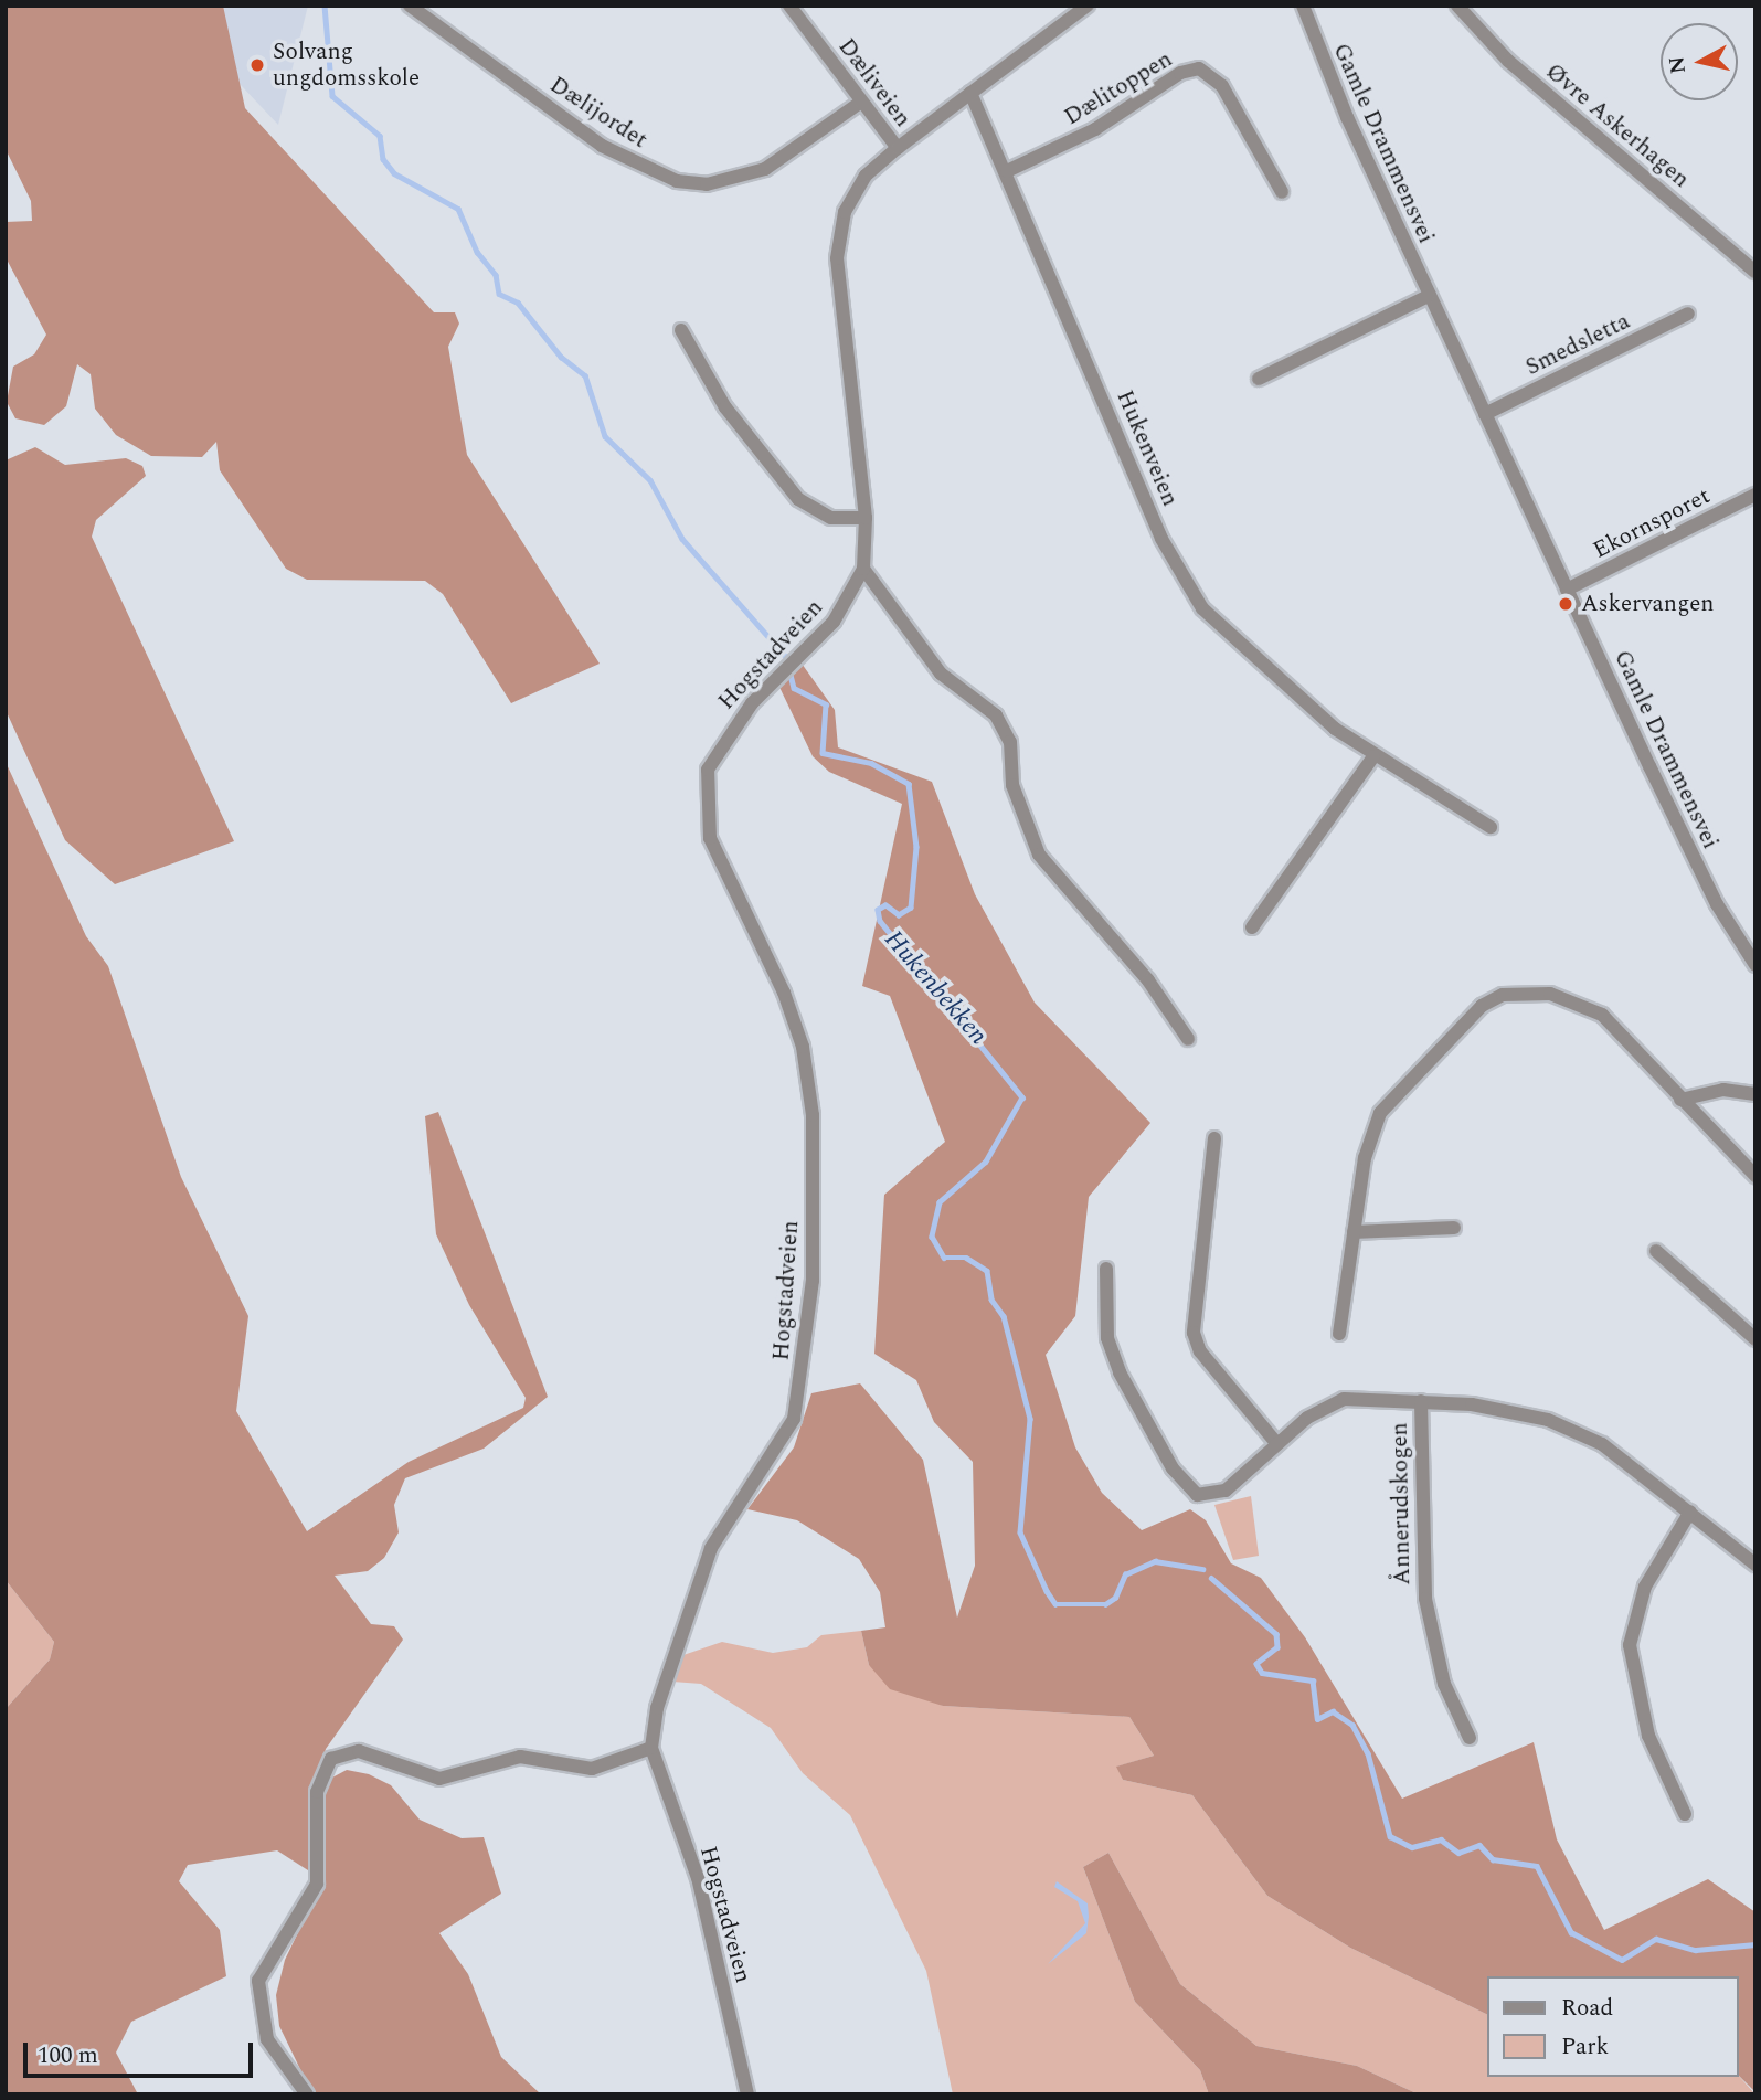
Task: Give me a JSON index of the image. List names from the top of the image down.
{
  "streets": {
    "street": [
      "Dæliveien",
      "Dælitoppen",
      "Dælijordet",
      "Øvre Askerhagen",
      "Gamle Drammensvei",
      "Smedsletta",
      "Hukenveien",
      "Ekornsporet",
      "Hogstadveien",
      "Ånnerudskogen"
    ]
  },
  "crossings": [
    ["Dæliveien", "Dælijordet"],
    ["Dæliveien", "Hogstadveien"],
    ["Dælitoppen", "Hukenveien"],
    ["Gamle Drammensvei", "Smedsletta"],
    ["Gamle Drammensvei", "Ekornsporet"],
    ["Hukenveien", "Hogstadveien"]
  ],
  "water": ["Hukenbekken"],
  "places": ["Solvang ungdomsskole", "Askervangen"],
  "legend": ["Road", "Park"],
  "scale_bar": "100 m",
  "north": "left"
}
